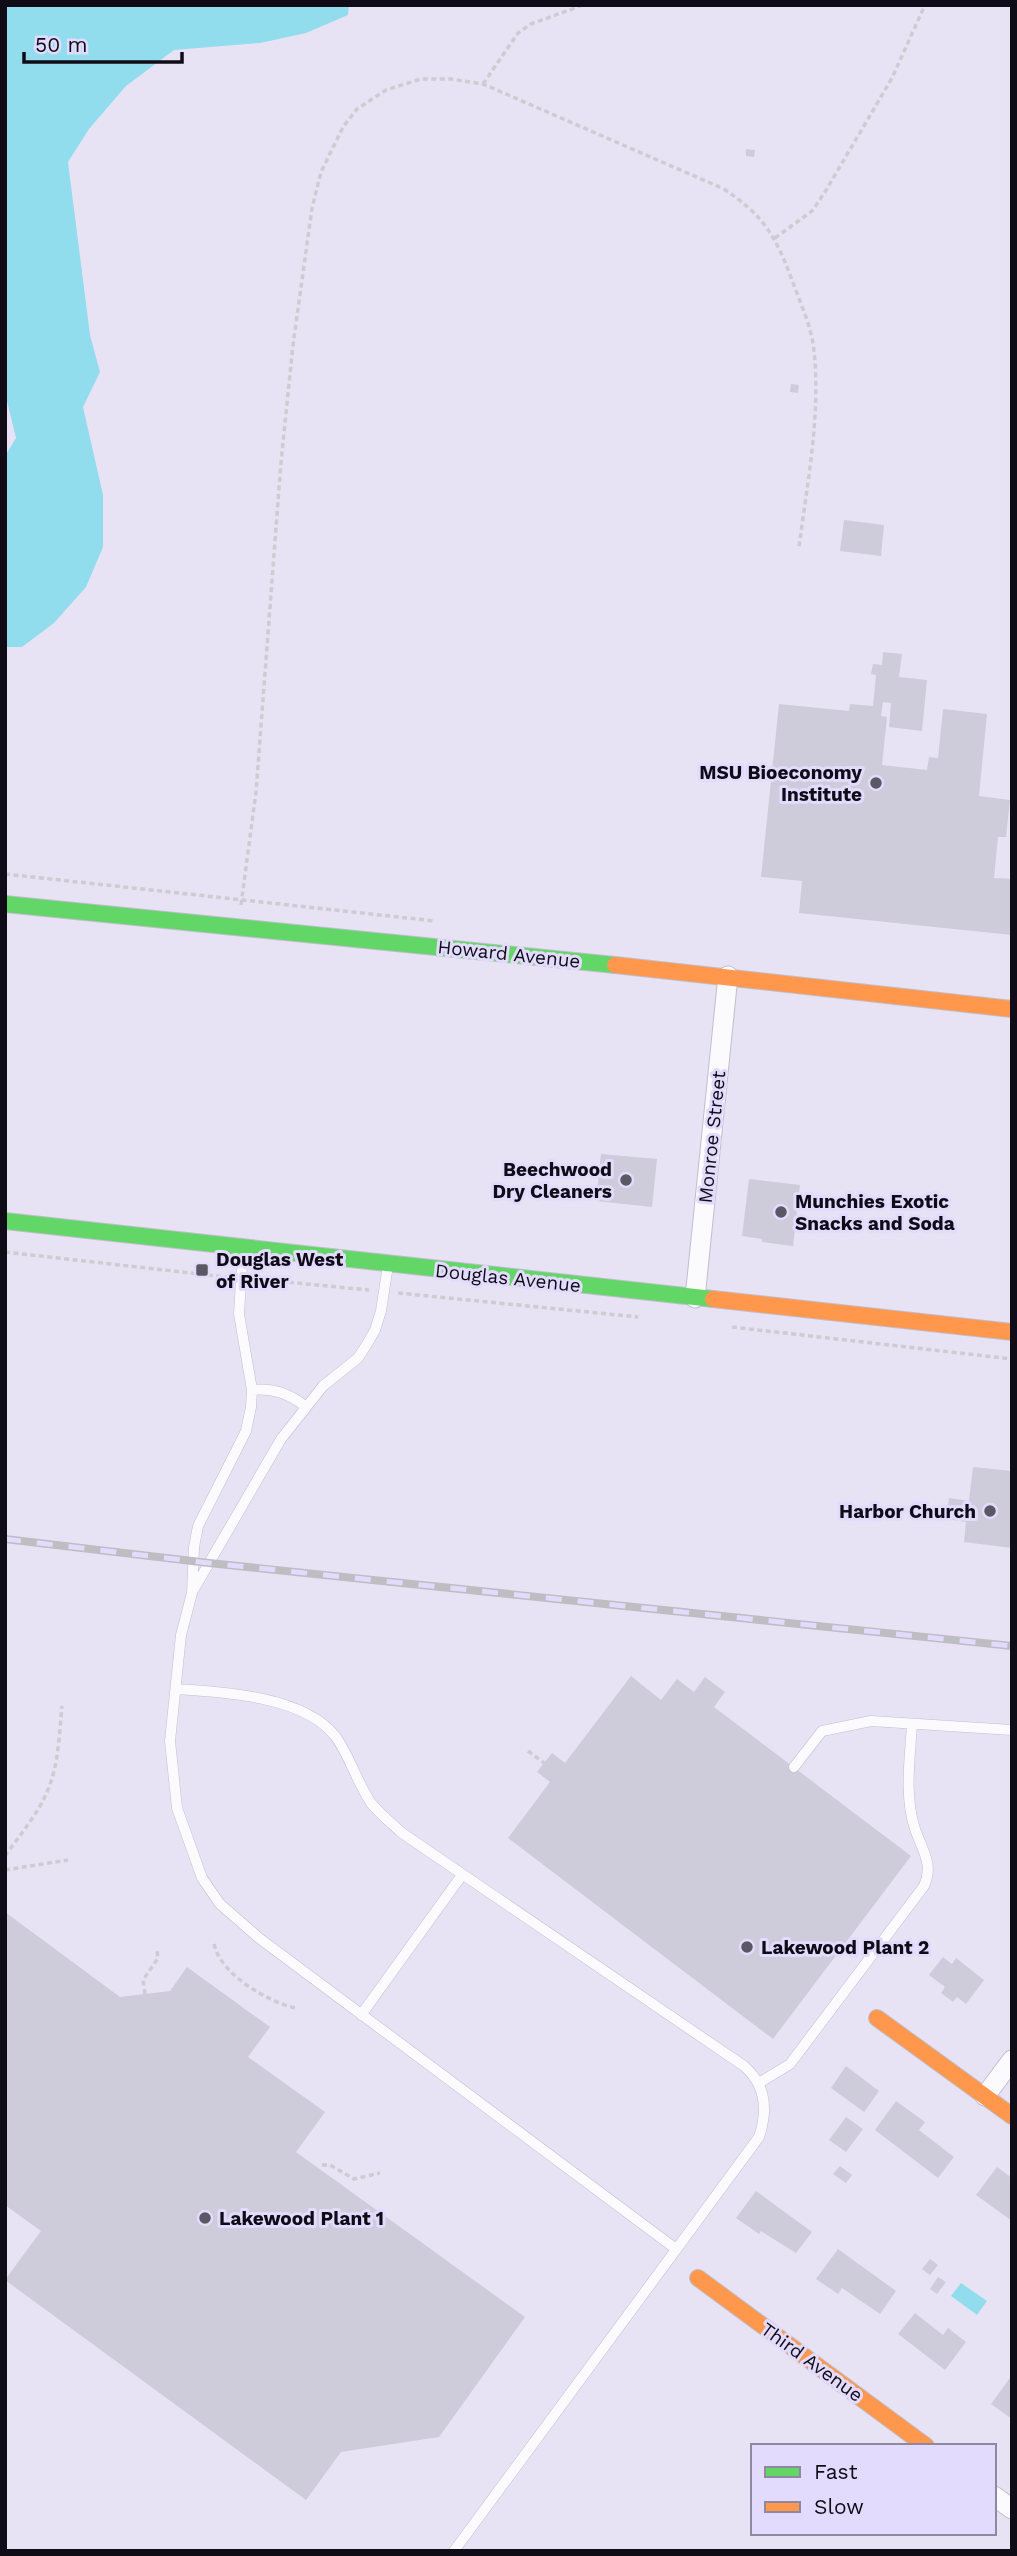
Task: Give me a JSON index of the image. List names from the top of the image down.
{
  "streets": {
    "street": [
      "Howard Avenue",
      "Monroe Street",
      "Douglas Avenue",
      "Third Avenue"
    ]
  },
  "crossings": [
    ["Howard Avenue", "Monroe Street"],
    ["Monroe Street", "Douglas Avenue"]
  ],
  "places": {
    "other": [
      "MSU Bioeconomy Institute",
      "Beechwood Dry Cleaners",
      "Munchies Exotic Snacks and Soda",
      "Harbor Church",
      "Lakewood Plant 2",
      "Lakewood Plant 1"
    ],
    "transit": ["Douglas West of River"]
  },
  "legend": ["Fast", "Slow"],
  "scale_bar": "50 m"
}
